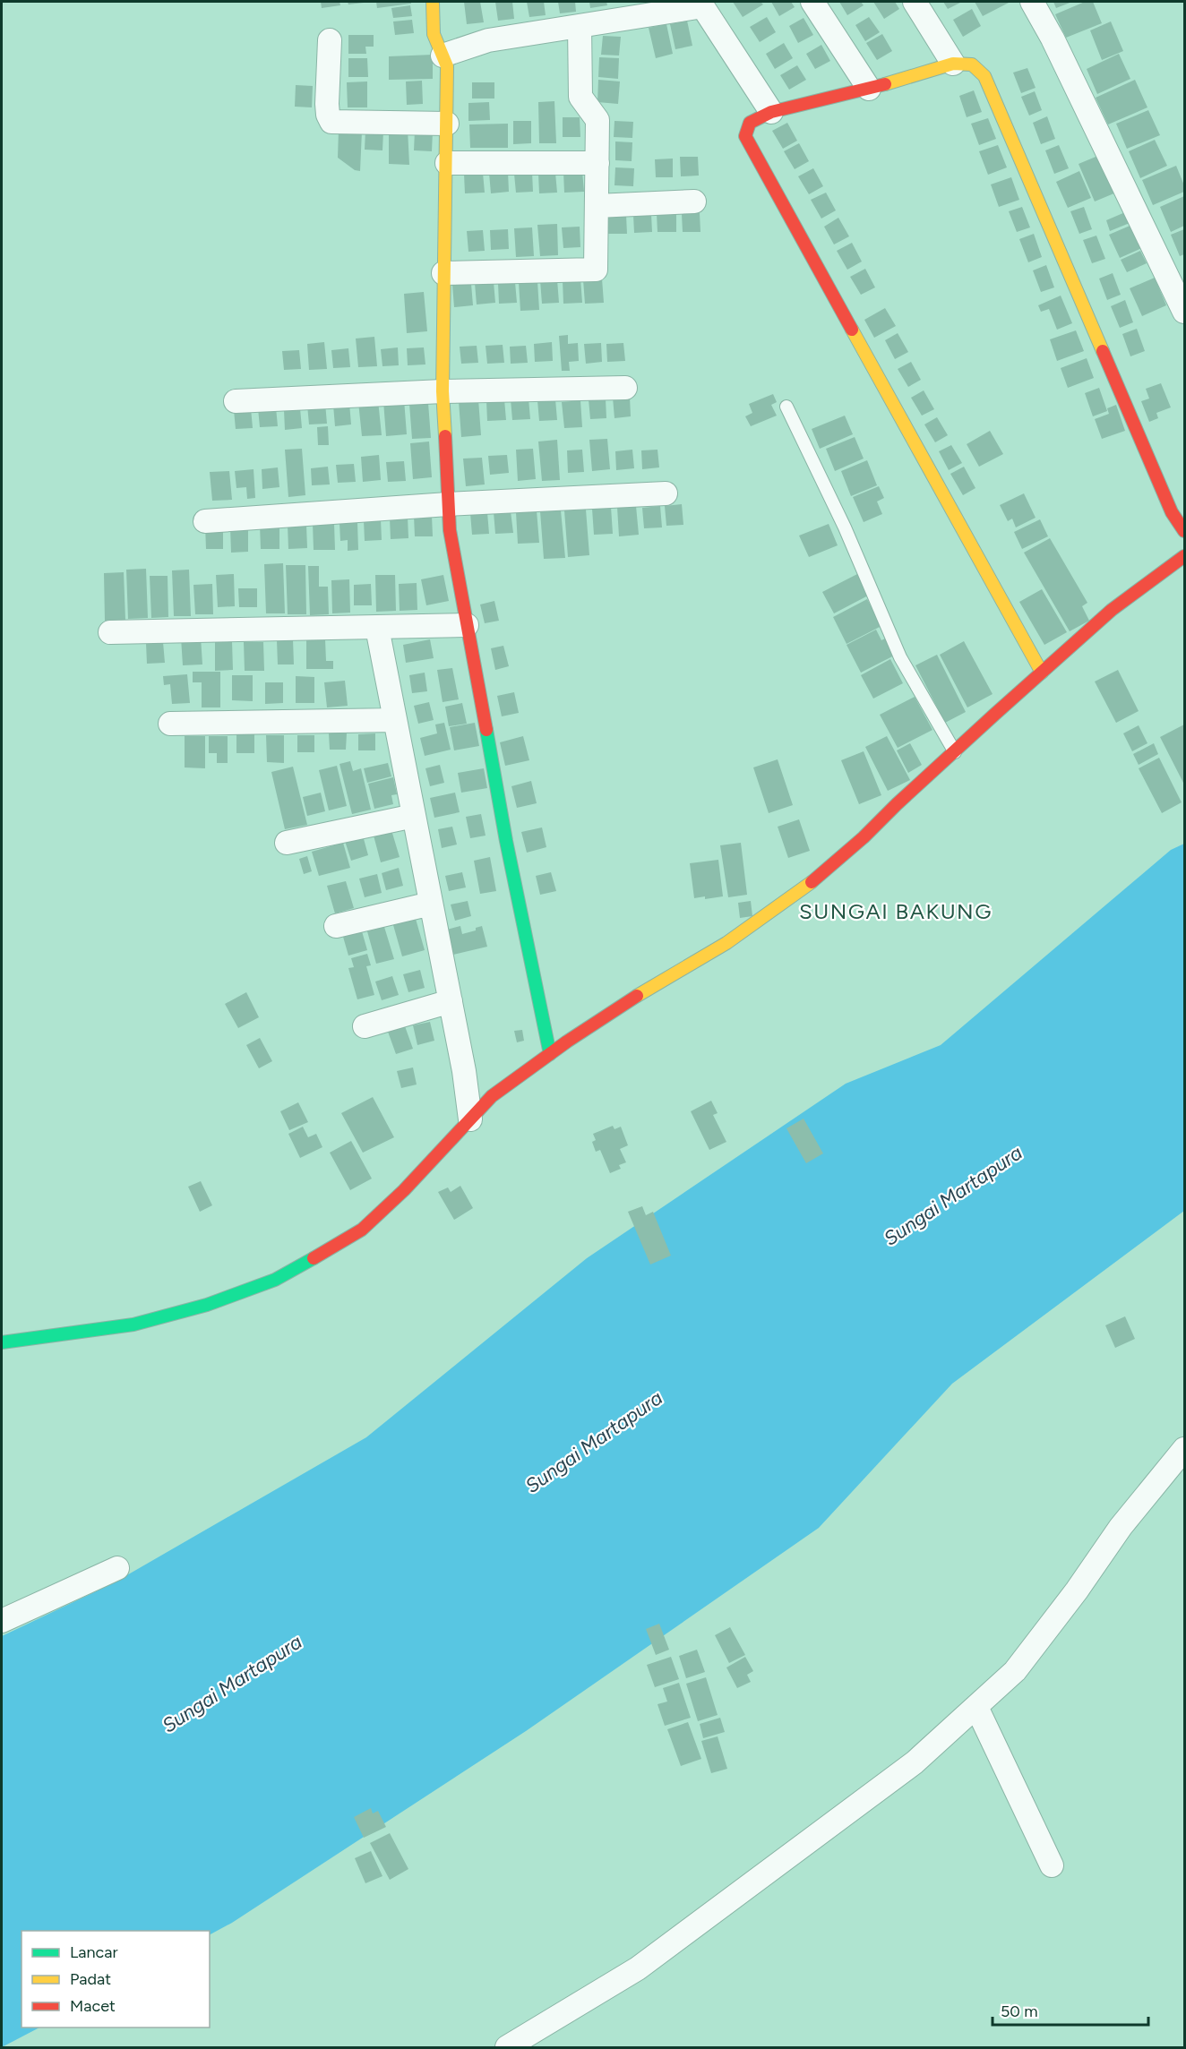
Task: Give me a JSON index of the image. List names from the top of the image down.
{
  "districts": ["SUNGAI BAKUNG"],
  "water": ["Sungai Martapura"],
  "legend": ["Lancar", "Padat", "Macet"],
  "scale_bar": "50 m"
}
